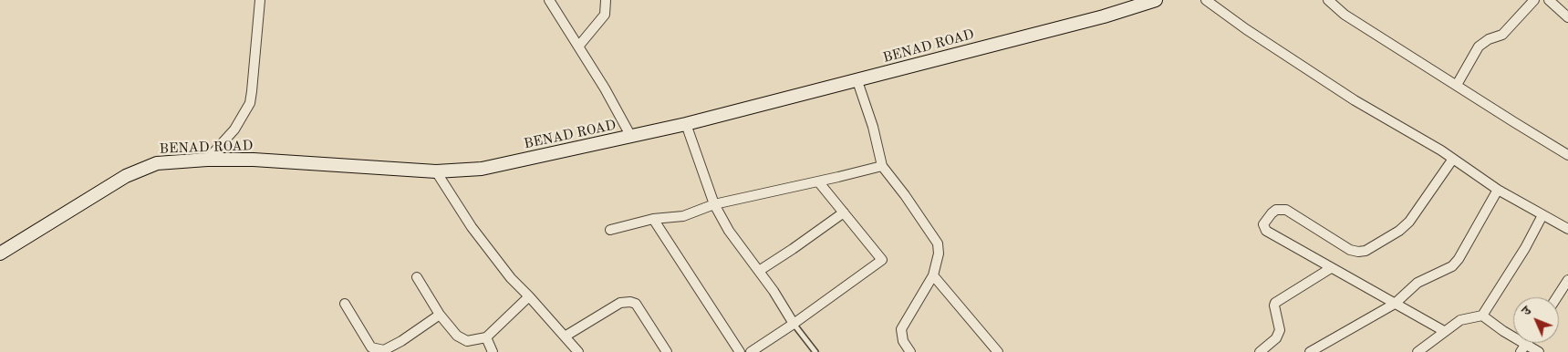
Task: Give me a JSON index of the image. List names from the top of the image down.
{
  "streets": {
    "main road": ["BENAD ROAD"]
  },
  "north": "top left"
}
